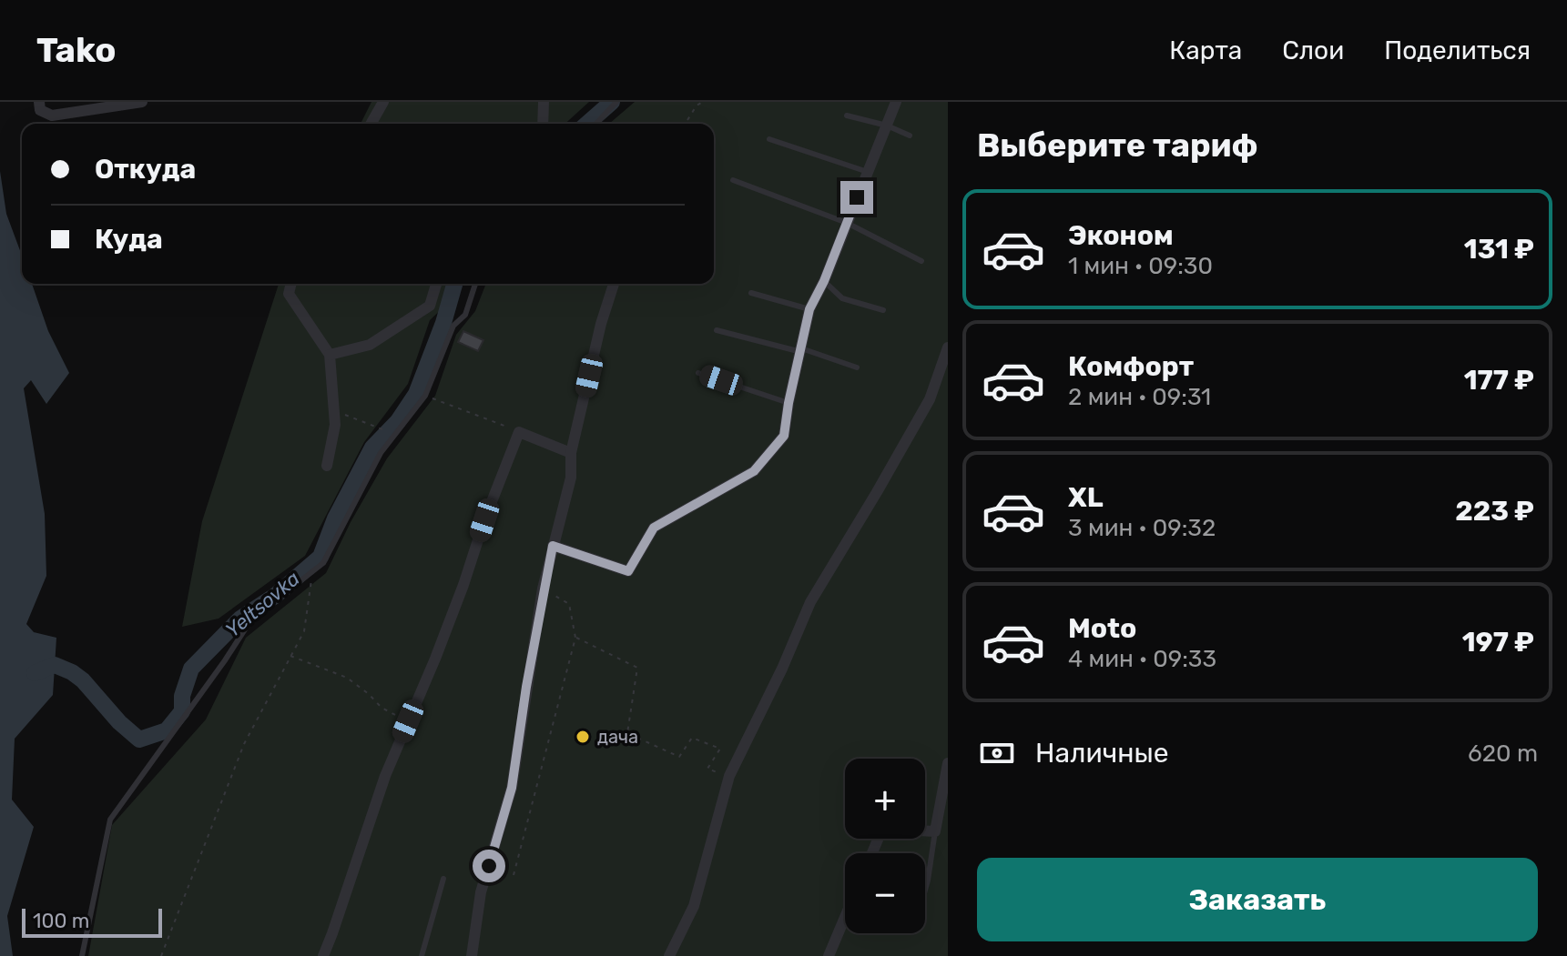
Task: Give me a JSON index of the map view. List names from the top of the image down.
{
  "water": ["Yeltsovka"],
  "places": ["дача"],
  "scale_bar": "100 m",
  "page": {
    "header": "Tako",
    "nav": ["Карта", "Слои", "Поделиться"],
    "heading": "Выберите тариф",
    "banner": ["Откуда", "Куда"],
    "list": [
      {
        "name": "Эконом",
        "note": "1 мин · 09:30",
        "value": "131 ₽"
      },
      {
        "name": "Комфорт",
        "note": "2 мин · 09:31",
        "value": "177 ₽"
      },
      {
        "name": "XL",
        "note": "3 мин · 09:32",
        "value": "223 ₽"
      },
      {
        "name": "Moto",
        "note": "4 мин · 09:33",
        "value": "197 ₽"
      }
    ],
    "pay": ["Наличные", "620 m"],
    "map_buttons": ["+", "−"],
    "buttons": "Заказать",
    "scale": "100 m"
  }
}
